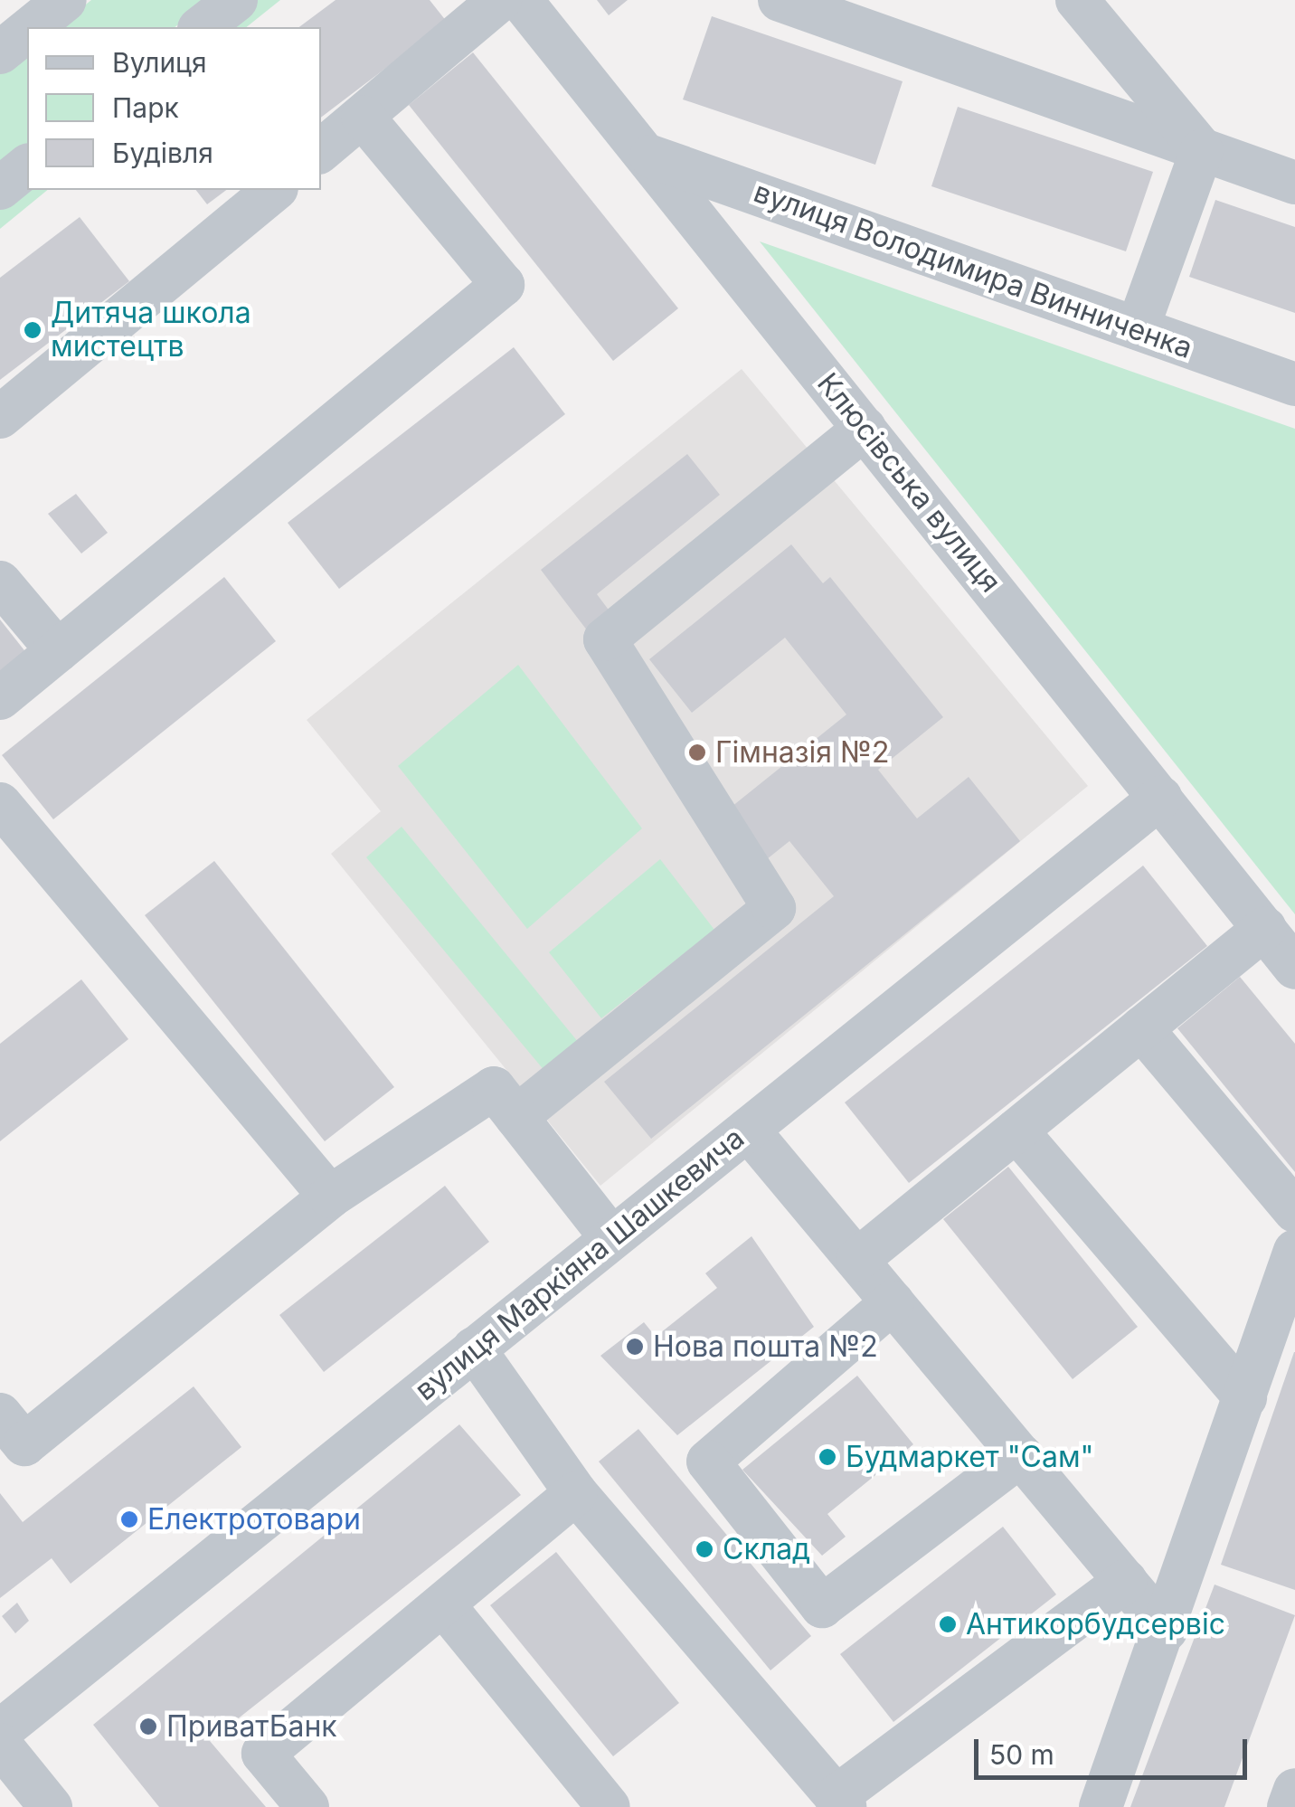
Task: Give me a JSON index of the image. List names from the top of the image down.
{
  "streets": {
    "street": ["вулиця Володимира Винниченка", "Клюсівська вулиця", "вулиця Маркіяна Шашкевича"]
  },
  "crossings": [
    ["вулиця Володимира Винниченка", "Клюсівська вулиця"],
    ["Клюсівська вулиця", "вулиця Маркіяна Шашкевича"]
  ],
  "places": [
    "Дитяча школа мистецтв",
    "Гімназія №2",
    "Нова пошта №2",
    "Будмаркет \"Сам\"",
    "Електротовари",
    "Склад",
    "Антикорбудсервіс",
    "ПриватБанк"
  ],
  "legend": ["Вулиця", "Парк", "Будівля"],
  "scale_bar": "50 m"
}
